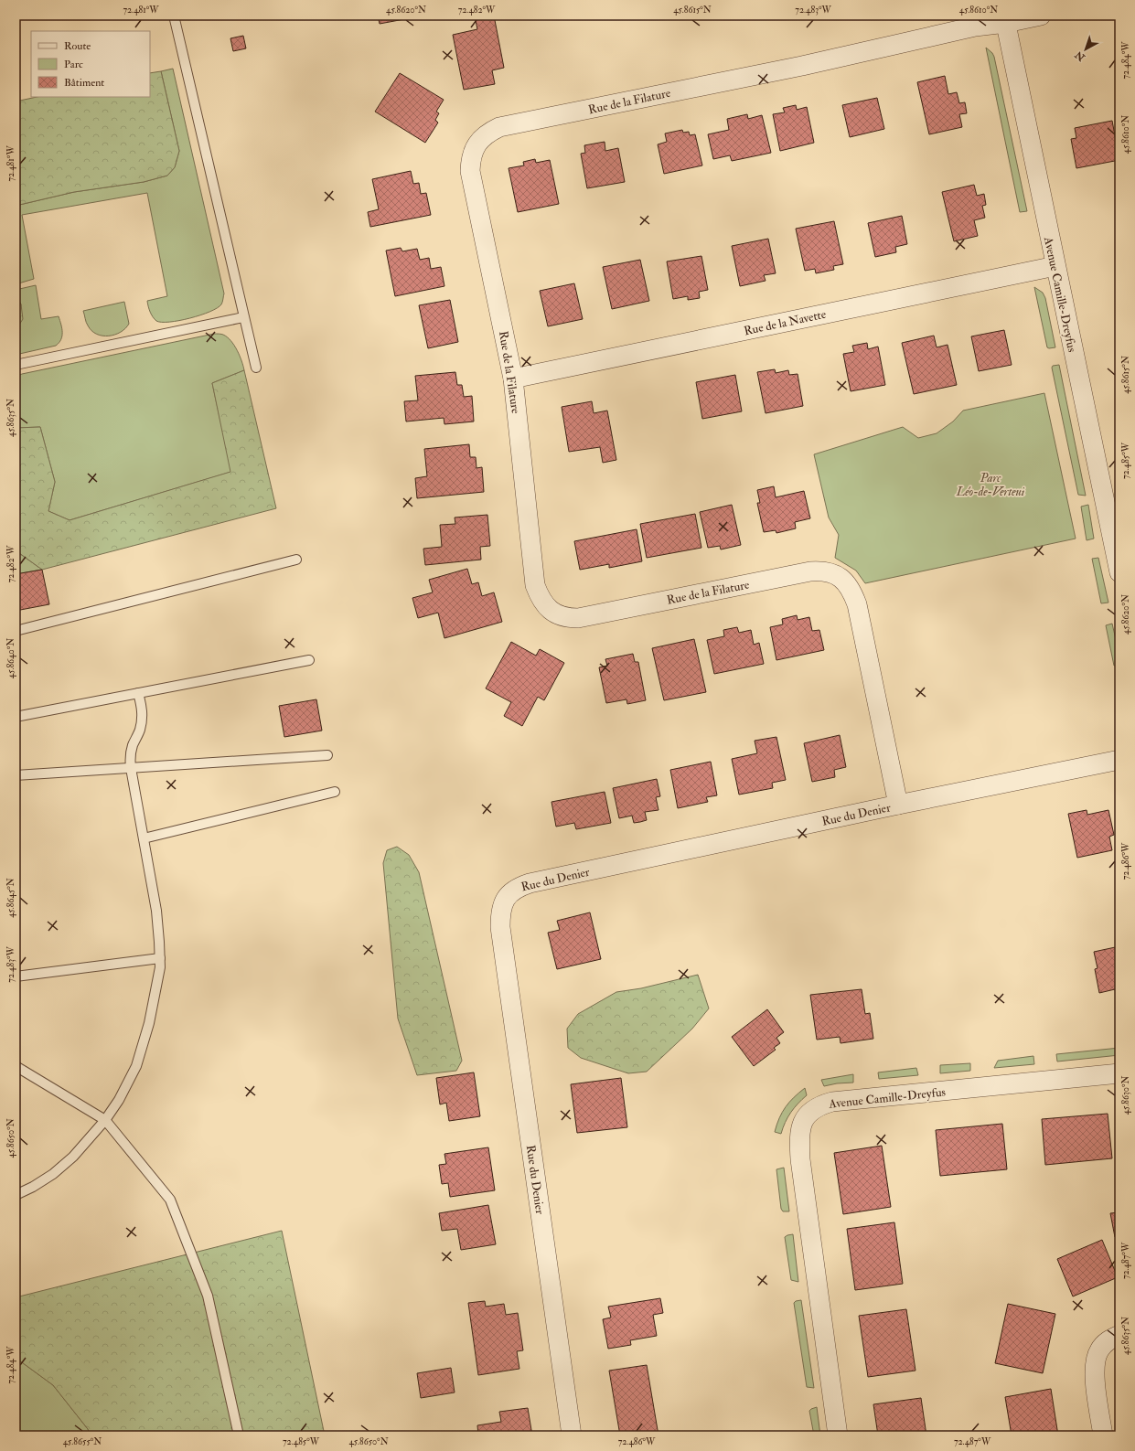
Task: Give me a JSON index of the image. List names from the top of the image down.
{
  "streets": {
    "street": [
      "Rue de la Filature",
      "Avenue Camille-Dreyfus",
      "Rue de la Navette",
      "Rue du Denier"
    ]
  },
  "crossings": [
    ["Rue de la Filature", "Avenue Camille-Dreyfus"],
    ["Rue de la Filature", "Rue de la Navette"],
    ["Rue de la Filature", "Rue du Denier"],
    ["Avenue Camille-Dreyfus", "Rue de la Navette"]
  ],
  "parks": ["Parc Léo-de-Verteui"],
  "legend": ["Route", "Parc", "Bâtiment"],
  "north": "bottom left",
  "coordinates": [
    "72.481°W",
    "45.8620°N",
    "72.482°W",
    "45.8615°N",
    "72.483°W",
    "45.8610°N",
    "72.484°W",
    "45.8635°N",
    "72.485°W",
    "45.8640°N",
    "72.486°W",
    "45.8645°N",
    "45.8630°N",
    "45.8650°N",
    "72.487°W",
    "45.8655°N"
  ]
}
